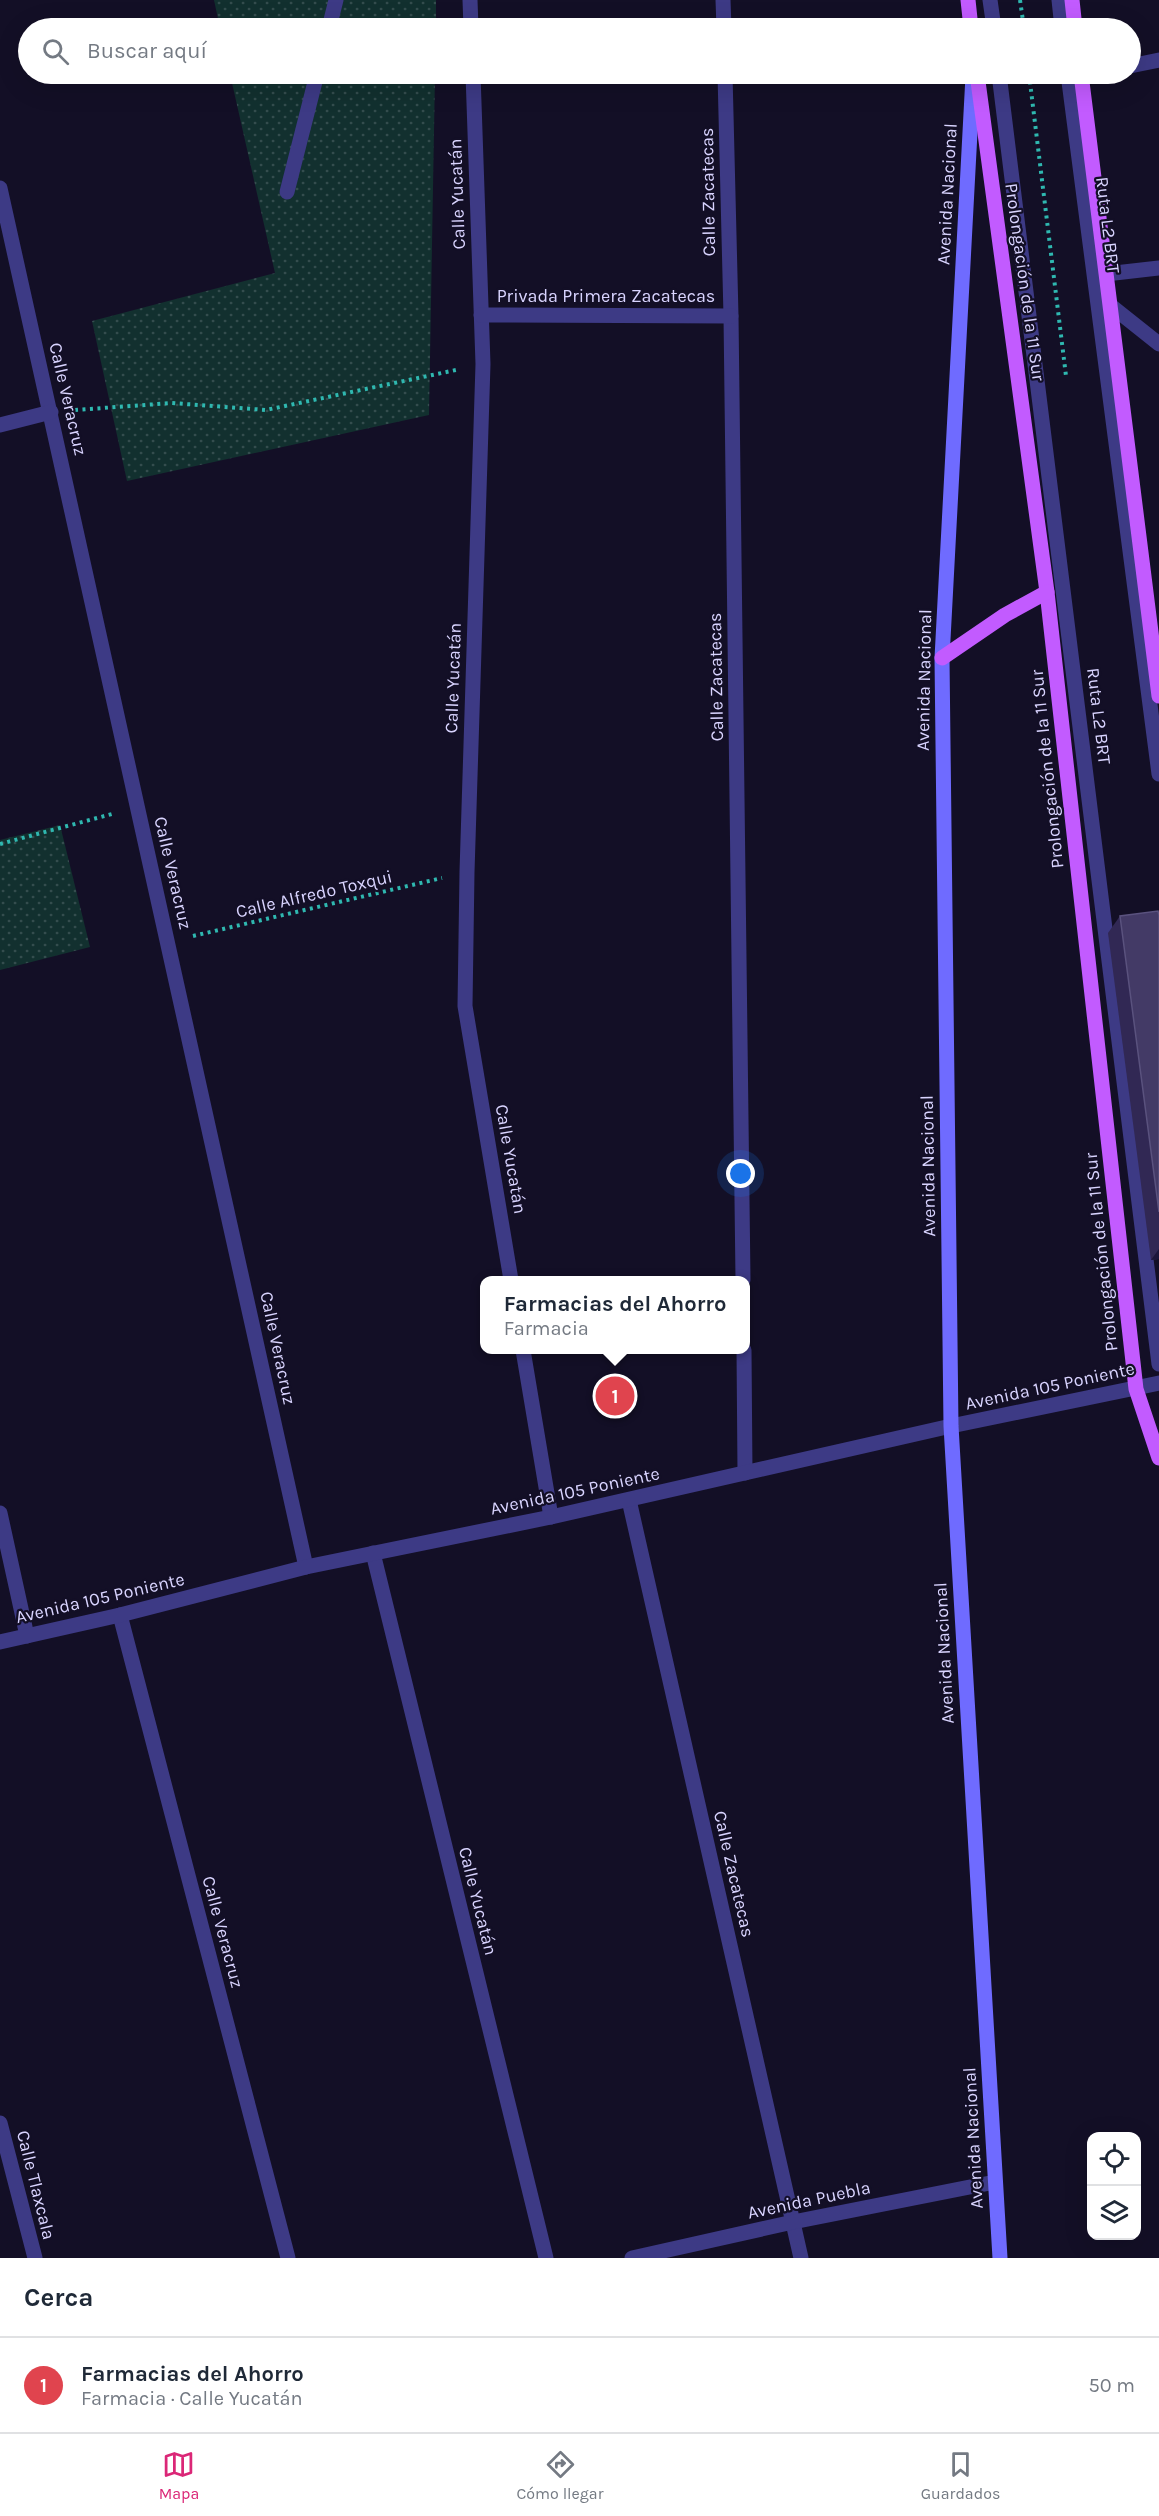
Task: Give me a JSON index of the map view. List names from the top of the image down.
{
  "streets": {
    "main road": ["Avenida Nacional", "Prolongación de la 11 Sur"],
    "street": [
      "Calle Zacatecas",
      "Calle Yucatán",
      "Ruta L2 BRT",
      "Privada Primera Zacatecas",
      "Calle Veracruz",
      "Avenida 105 Poniente",
      "Calle Tlaxcala",
      "Avenida Puebla"
    ],
    "path": ["Calle Alfredo Toxqui"]
  },
  "crossings": [
    ["Calle Zacatecas", "Privada Primera Zacatecas"],
    ["Calle Zacatecas", "Avenida 105 Poniente"],
    ["Calle Zacatecas", "Avenida Puebla"],
    ["Calle Yucatán", "Privada Primera Zacatecas"],
    ["Calle Yucatán", "Calle Alfredo Toxqui"],
    ["Calle Yucatán", "Avenida 105 Poniente"],
    ["Avenida Nacional", "Avenida 105 Poniente"],
    ["Avenida Nacional", "Avenida Puebla"],
    ["Prolongación de la 11 Sur", "Avenida 105 Poniente"],
    ["Calle Veracruz", "Calle Alfredo Toxqui"],
    ["Calle Veracruz", "Avenida 105 Poniente"]
  ],
  "page": {
    "search": "Buscar aquí",
    "popup": ["Farmacias del Ahorro", "Farmacia"],
    "pins": "1",
    "heading": "Cerca",
    "list": [
      {
        "mark": "1",
        "name": "Farmacias del Ahorro",
        "note": "Farmacia · Calle Yucatán",
        "value": "50 m"
      }
    ],
    "nav": ["Mapa", "Cómo llegar", "Guardados"]
  }
}
